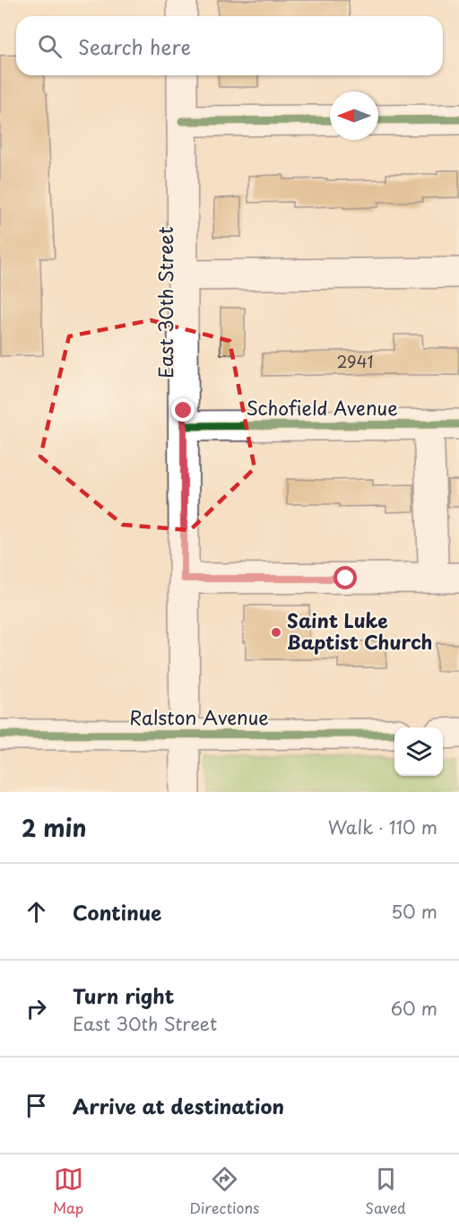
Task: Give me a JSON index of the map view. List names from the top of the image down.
{
  "streets": {
    "street": ["East 30th Street", "Schofield Avenue", "Ralston Avenue"]
  },
  "crossings": [
    ["East 30th Street", "Schofield Avenue"],
    ["East 30th Street", "Ralston Avenue"]
  ],
  "places": ["Saint Luke Baptist Church"],
  "house_numbers": ["2941"],
  "north": "left",
  "page": {
    "search": "Search here",
    "heading": ["2 min", "Walk · 110 m"],
    "list": [
      ["Continue", "50 m"],
      ["Turn right", "East 30th Street", "60 m"],
      "Arrive at destination"
    ],
    "nav": ["Map", "Directions", "Saved"]
  }
}
